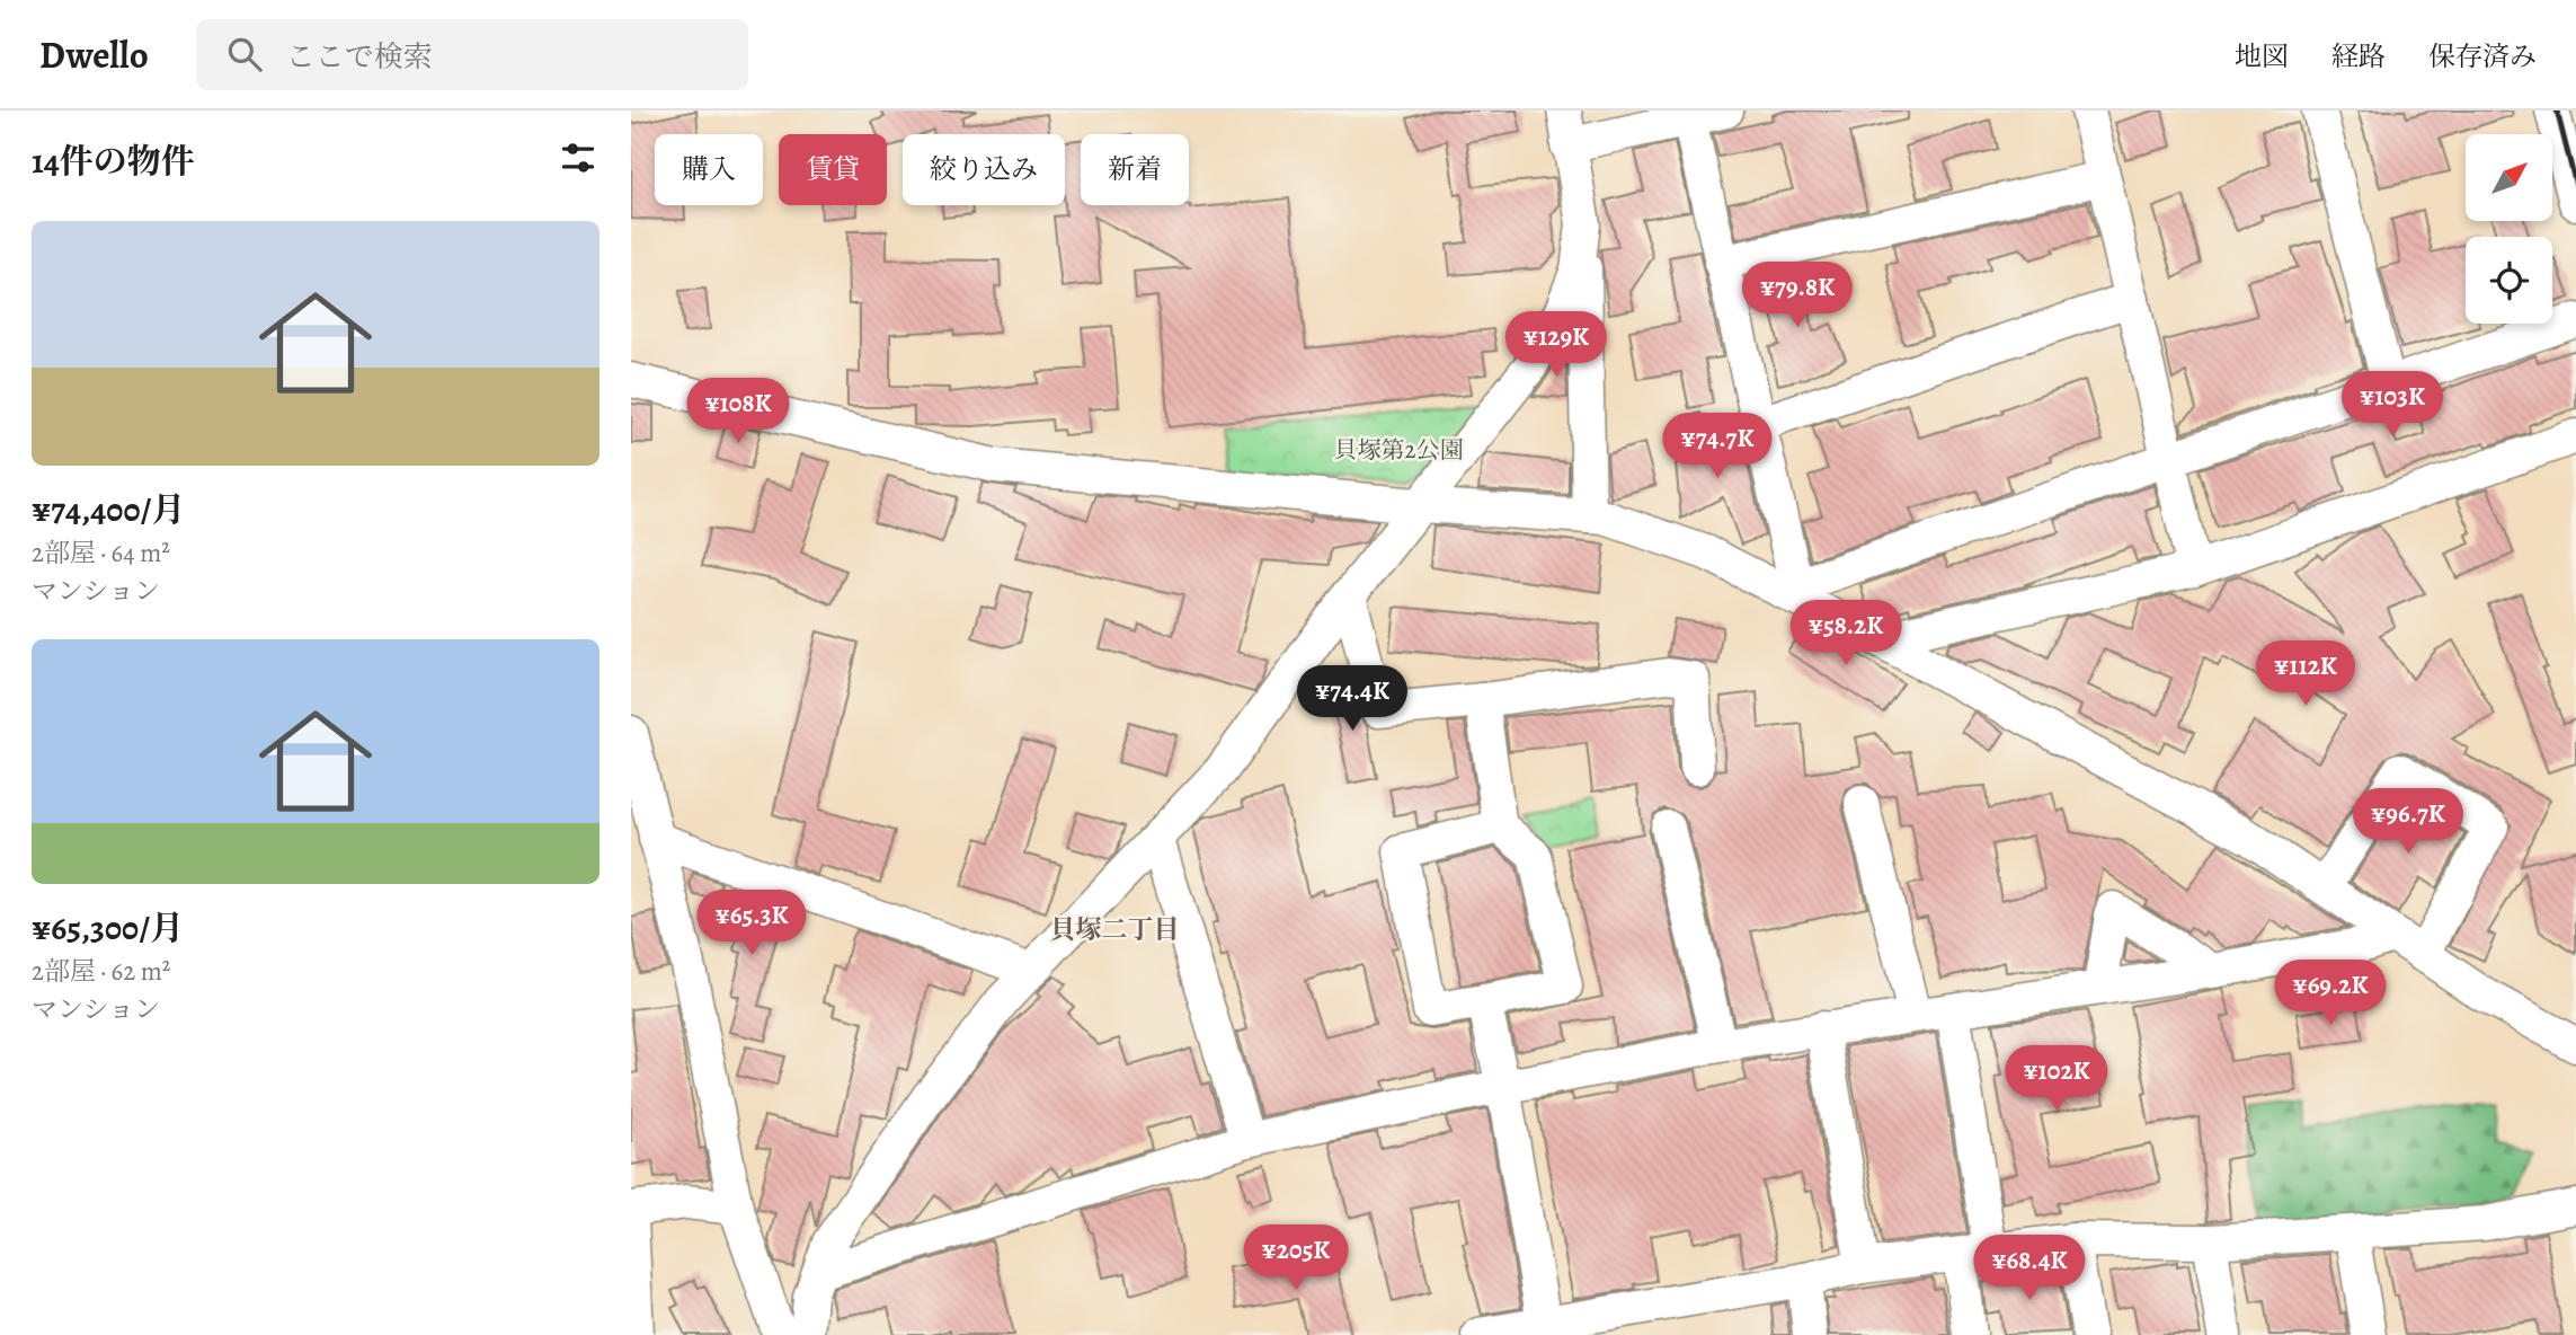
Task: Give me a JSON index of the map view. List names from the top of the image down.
{
  "districts": ["貝塚二丁目"],
  "parks": ["貝塚第2公園"],
  "north": "top right",
  "page": {
    "header": "Dwello",
    "search": "ここで検索",
    "nav": ["地図", "経路", "保存済み"],
    "heading": "14件の物件",
    "chip": [
      "購入",
      "賃貸",
      "絞り込み",
      "新着"
    ],
    "list": [
      {
        "name": "¥74,400/月",
        "note": "2部屋 · 64 m² · マンション"
      },
      {
        "name": "¥65,300/月",
        "note": "2部屋 · 62 m² · マンション"
      }
    ],
    "price": [
      "¥79.8K",
      "¥129K",
      "¥103K",
      "¥108K",
      "¥74.7K",
      "¥58.2K",
      "¥112K",
      "¥74.4K",
      "¥96.7K",
      "¥65.3K",
      "¥69.2K",
      "¥102K",
      "¥205K",
      "¥68.4K"
    ]
  }
}
